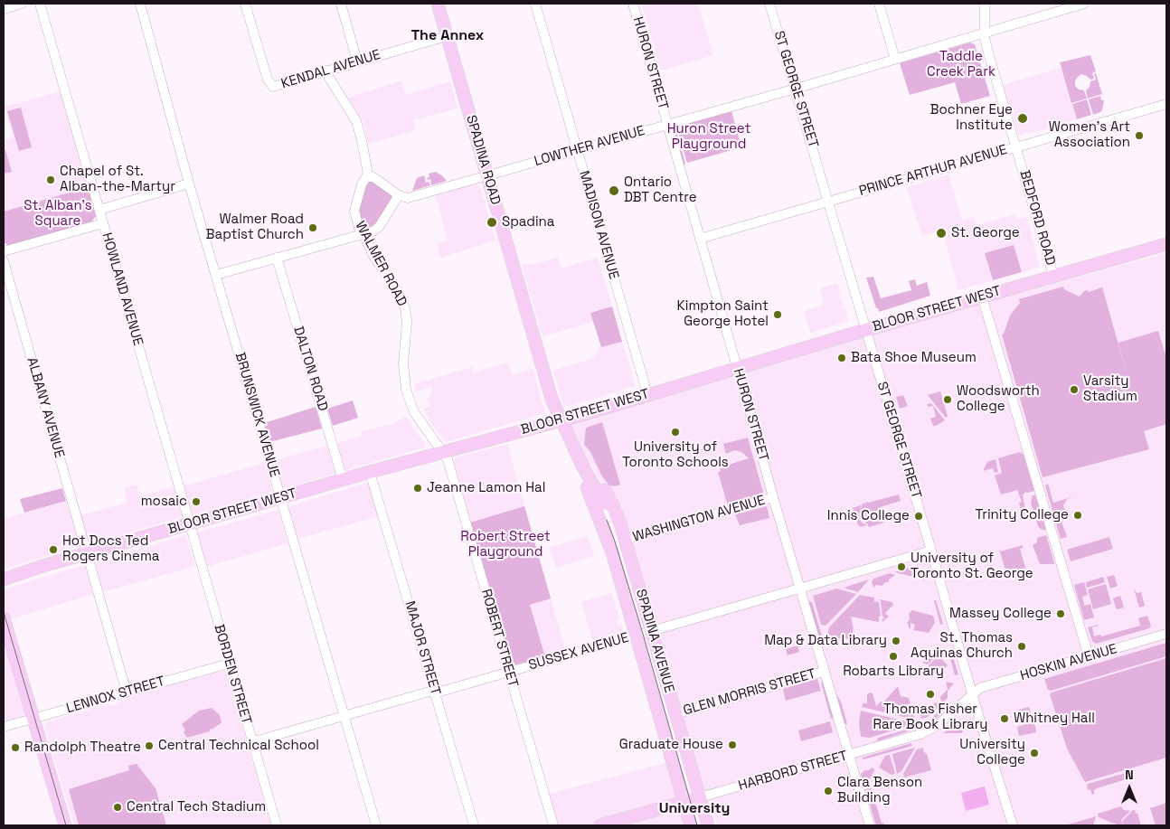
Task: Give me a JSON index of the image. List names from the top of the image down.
{
  "streets": {
    "main road": [
      "SPADINA ROAD",
      "BLOOR STREET WEST",
      "SPADINA AVENUE",
      "HARBORD STREET"
    ],
    "street": [
      "HURON STREET",
      "KENDAL AVENUE",
      "ST GEORGE STREET",
      "LOWTHER AVENUE",
      "PRINCE ARTHUR AVENUE",
      "BEDFORD ROAD",
      "MADISON AVENUE",
      "WALMER ROAD",
      "HOWLAND AVENUE",
      "DALTON ROAD",
      "ALBANY AVENUE",
      "BRUNSWICK AVENUE",
      "WASHINGTON AVENUE",
      "ROBERT STREET",
      "MAJOR STREET",
      "SUSSEX AVENUE",
      "HOSKIN AVENUE",
      "BORDEN STREET",
      "GLEN MORRIS STREET",
      "LENNOX STREET"
    ]
  },
  "crossings": [
    ["HURON STREET", "LOWTHER AVENUE"],
    ["HURON STREET", "PRINCE ARTHUR AVENUE"],
    ["HURON STREET", "BLOOR STREET WEST"],
    ["HURON STREET", "WASHINGTON AVENUE"],
    ["HURON STREET", "SUSSEX AVENUE"],
    ["HURON STREET", "GLEN MORRIS STREET"],
    ["HURON STREET", "HARBORD STREET"],
    ["KENDAL AVENUE", "SPADINA ROAD"],
    ["ST GEORGE STREET", "LOWTHER AVENUE"],
    ["ST GEORGE STREET", "PRINCE ARTHUR AVENUE"],
    ["ST GEORGE STREET", "BLOOR STREET WEST"],
    ["ST GEORGE STREET", "SUSSEX AVENUE"],
    ["ST GEORGE STREET", "HOSKIN AVENUE"],
    ["ST GEORGE STREET", "HARBORD STREET"],
    ["LOWTHER AVENUE", "SPADINA ROAD"],
    ["LOWTHER AVENUE", "BEDFORD ROAD"],
    ["LOWTHER AVENUE", "MADISON AVENUE"],
    ["SPADINA ROAD", "BLOOR STREET WEST"],
    ["SPADINA ROAD", "SPADINA AVENUE"],
    ["PRINCE ARTHUR AVENUE", "BEDFORD ROAD"],
    ["BEDFORD ROAD", "BLOOR STREET WEST"],
    ["MADISON AVENUE", "BLOOR STREET WEST"],
    ["WALMER ROAD", "BLOOR STREET WEST"],
    ["WALMER ROAD", "ROBERT STREET"],
    ["HOWLAND AVENUE", "BLOOR STREET WEST"],
    ["HOWLAND AVENUE", "BORDEN STREET"],
    ["BLOOR STREET WEST", "DALTON ROAD"],
    ["BLOOR STREET WEST", "ALBANY AVENUE"],
    ["BLOOR STREET WEST", "BRUNSWICK AVENUE"],
    ["BLOOR STREET WEST", "ROBERT STREET"],
    ["BLOOR STREET WEST", "SPADINA AVENUE"],
    ["BLOOR STREET WEST", "MAJOR STREET"],
    ["BLOOR STREET WEST", "BORDEN STREET"],
    ["ALBANY AVENUE", "LENNOX STREET"],
    ["BRUNSWICK AVENUE", "SUSSEX AVENUE"],
    ["WASHINGTON AVENUE", "SPADINA AVENUE"],
    ["ROBERT STREET", "SUSSEX AVENUE"],
    ["SPADINA AVENUE", "SUSSEX AVENUE"],
    ["SPADINA AVENUE", "GLEN MORRIS STREET"],
    ["SPADINA AVENUE", "HARBORD STREET"],
    ["MAJOR STREET", "SUSSEX AVENUE"],
    ["SUSSEX AVENUE", "BORDEN STREET"],
    ["HOSKIN AVENUE", "HARBORD STREET"],
    ["BORDEN STREET", "LENNOX STREET"]
  ],
  "districts": ["The Annex", "University"],
  "parks": [
    "Taddle Creek Park",
    "Huron Street Playground",
    "St. Alban's Square",
    "Robert Street Playground"
  ],
  "places": [
    "Bochner Eye Institute",
    "Women's Art Association",
    "Chapel of St. Alban-the-Martyr",
    "Ontario DBT Centre",
    "Spadina",
    "Walmer Road Baptist Church",
    "St. George",
    "Kimpton Saint George Hotel",
    "Bata Shoe Museum",
    "Varsity Stadium",
    "Woodsworth College",
    "University of Toronto Schools",
    "Jeanne Lamon Hal",
    "mosaic",
    "Trinity College",
    "Innis College",
    "Hot Docs Ted Rogers Cinema",
    "University of Toronto St. George",
    "Massey College",
    "Map & Data Library",
    "St. Thomas Aquinas Church",
    "Robarts Library",
    "Thomas Fisher Rare Book Library",
    "Whitney Hall",
    "Graduate House",
    "Central Technical School",
    "Randolph Theatre",
    "University College",
    "Clara Benson Building",
    "Central Tech Stadium"
  ],
  "north": "top"
}
